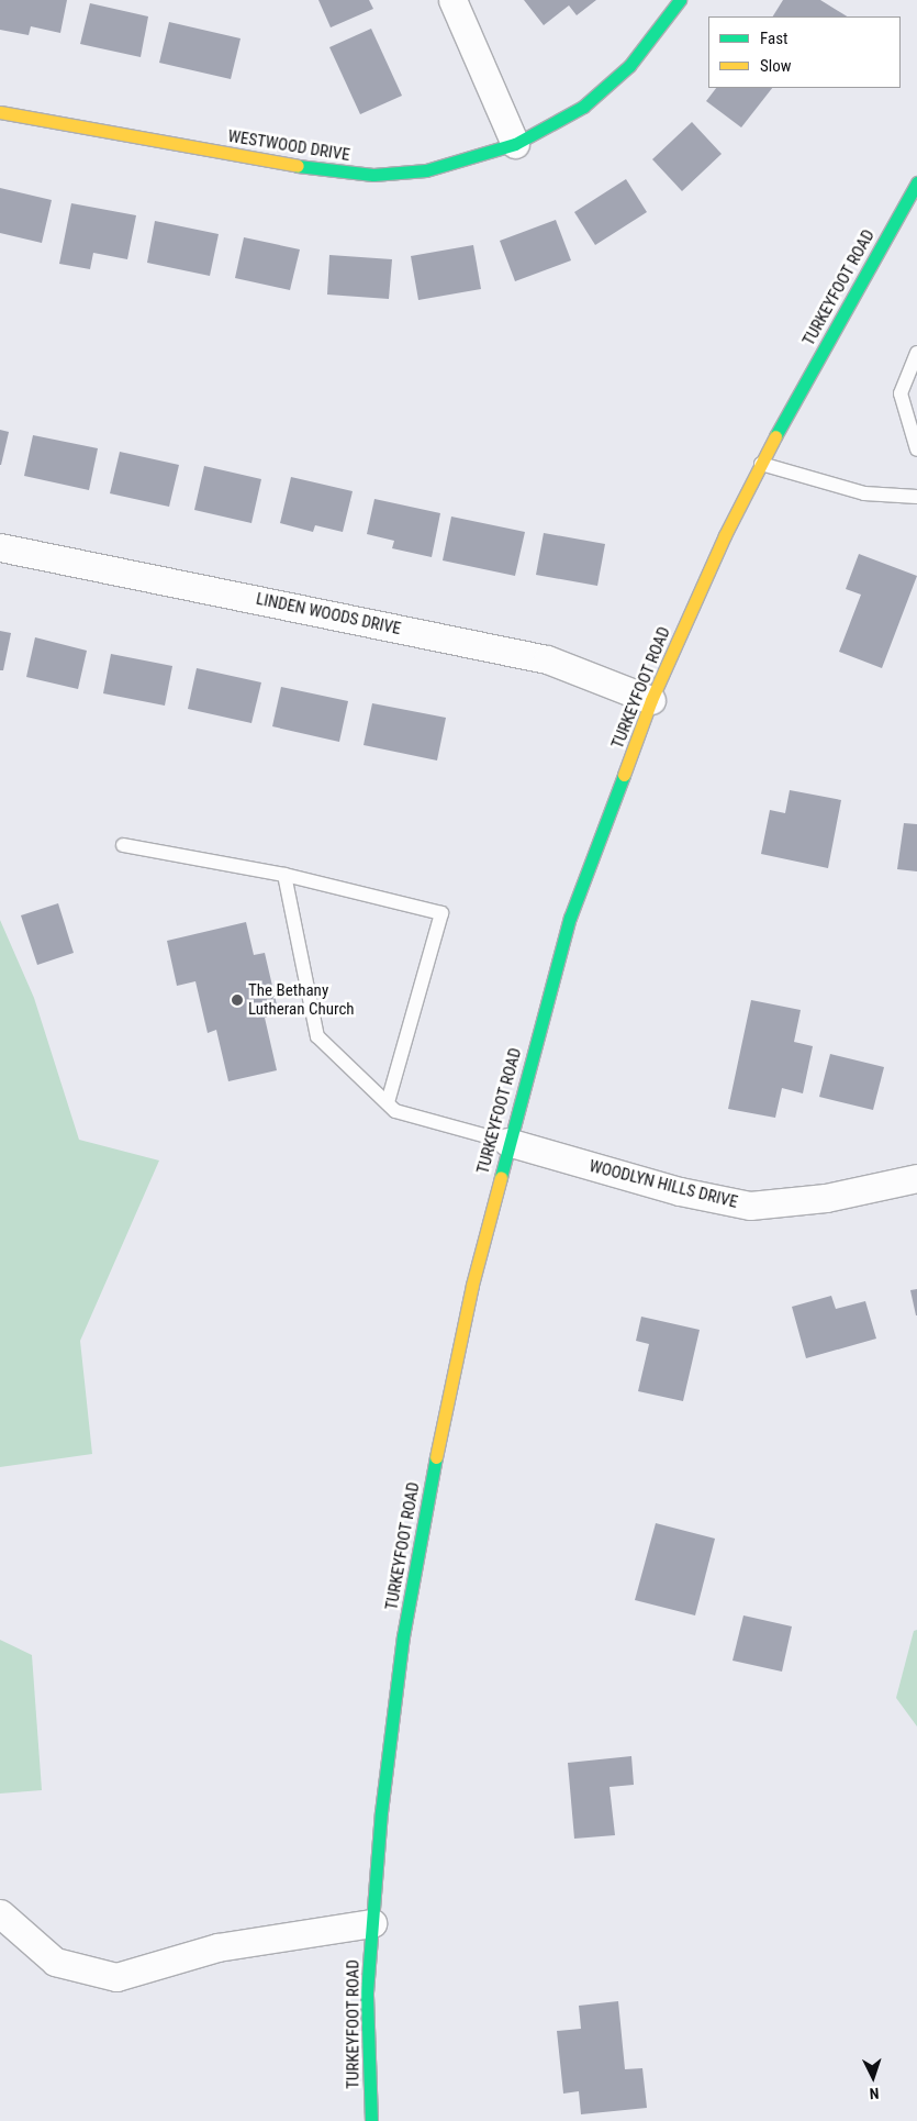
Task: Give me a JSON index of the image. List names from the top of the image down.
{
  "streets": {
    "main road": ["WESTWOOD DRIVE", "TURKEYFOOT ROAD"],
    "street": ["LINDEN WOODS DRIVE", "WOODLYN HILLS DRIVE"]
  },
  "crossings": [
    ["TURKEYFOOT ROAD", "LINDEN WOODS DRIVE"],
    ["TURKEYFOOT ROAD", "WOODLYN HILLS DRIVE"]
  ],
  "places": ["The Bethany Lutheran Church"],
  "legend": ["Fast", "Slow"],
  "north": "bottom"
}
